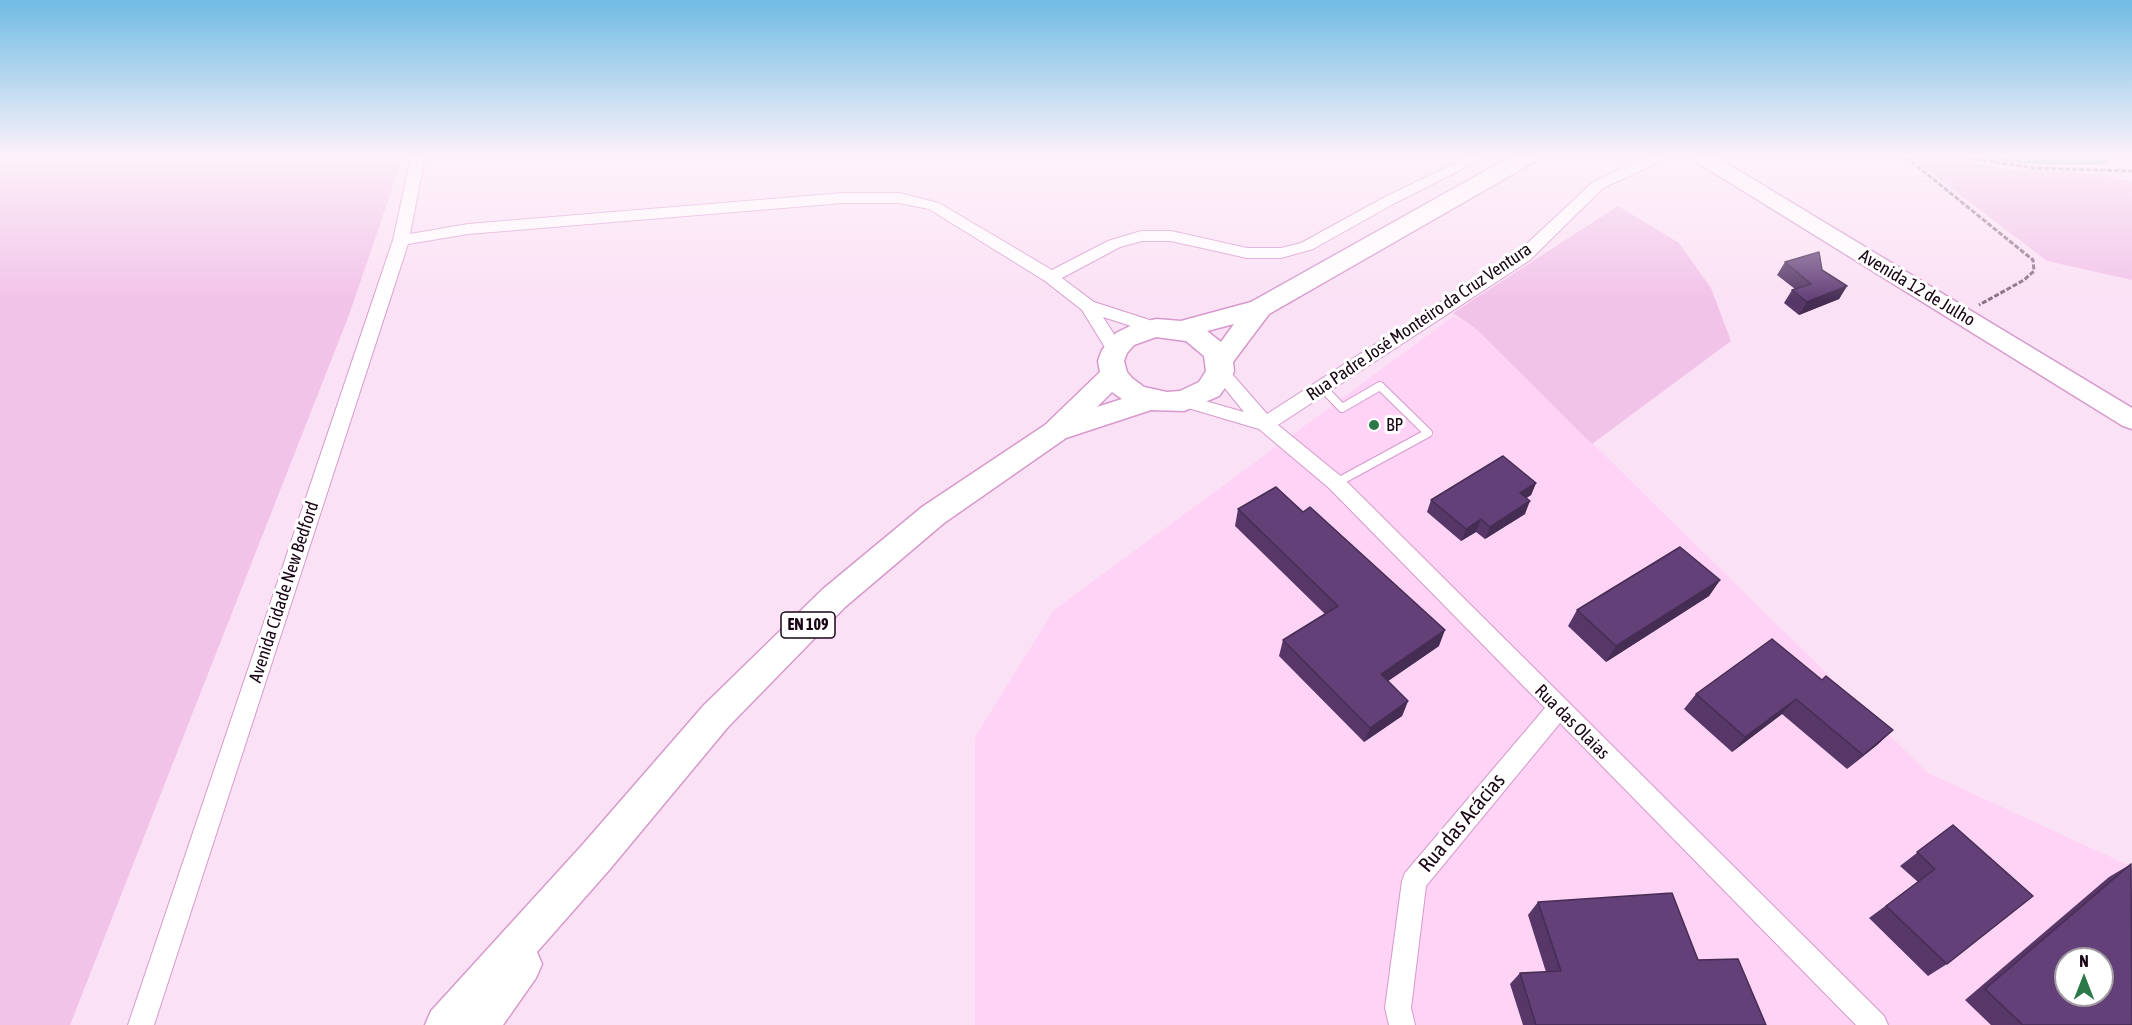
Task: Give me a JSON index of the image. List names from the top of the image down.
{
  "streets": {
    "main road": ["Avenida 12 de Julho", "EN 109"],
    "street": [
      "Rua Padre José Monteiro da Cruz Ventura",
      "Avenida Cidade New Bedford",
      "Rua das Olaias",
      "Rua das Acácias"
    ]
  },
  "crossings": [
    ["Rua Padre José Monteiro da Cruz Ventura", "Rua das Olaias"],
    ["Rua das Olaias", "Rua das Acácias"]
  ],
  "places": ["BP"],
  "north": "top"
}
